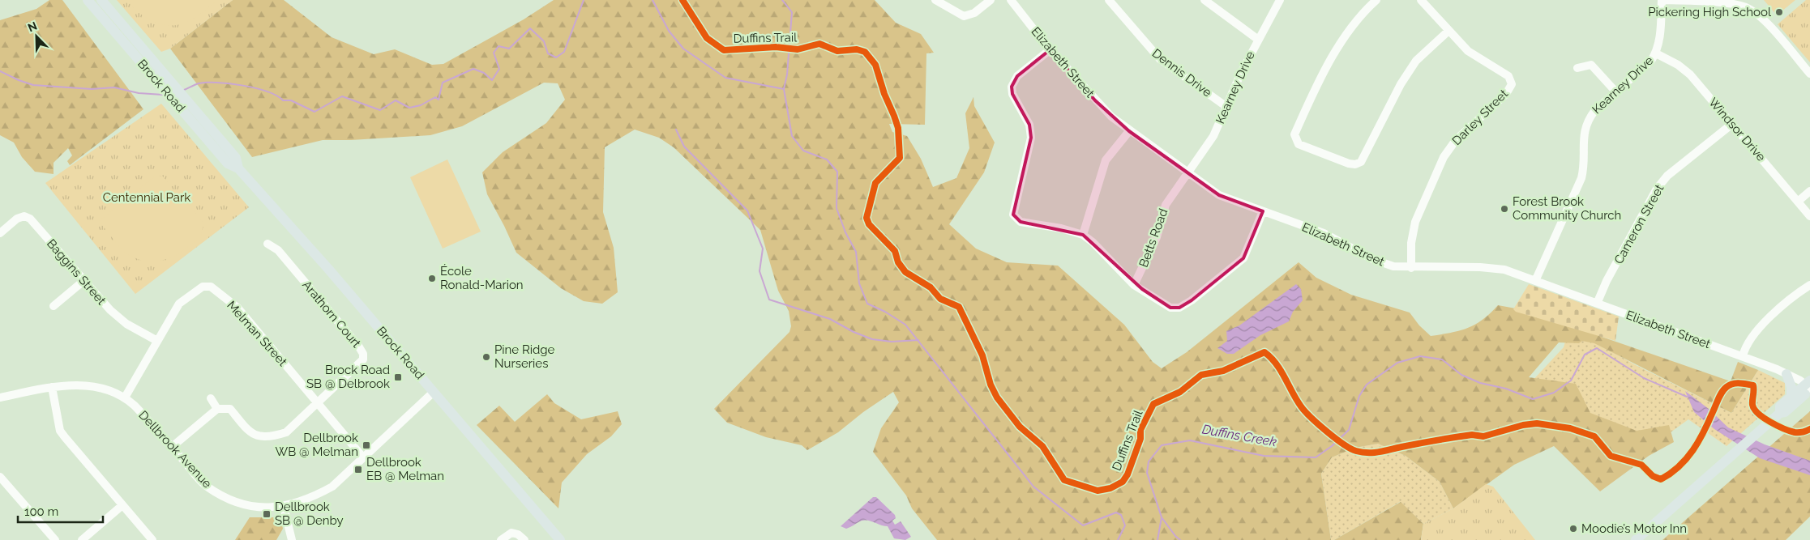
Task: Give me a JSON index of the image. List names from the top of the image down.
{
  "streets": {
    "main road": ["Brock Road"],
    "street": [
      "Elizabeth Street",
      "Dennis Drive",
      "Kearney Drive",
      "Darley Street",
      "Windsor Drive",
      "Cameron Street",
      "Betts Road",
      "Baggins Street",
      "Arathorn Court",
      "Melman Street",
      "Dellbrook Avenue"
    ],
    "cycle path": ["Duffins Trail"]
  },
  "crossings": [
    ["Elizabeth Street", "Kearney Drive"],
    ["Elizabeth Street", "Darley Street"],
    ["Elizabeth Street", "Cameron Street"],
    ["Elizabeth Street", "Betts Road"],
    ["Dennis Drive", "Kearney Drive"],
    ["Kearney Drive", "Windsor Drive"],
    ["Kearney Drive", "Betts Road"],
    ["Brock Road", "Dellbrook Avenue"],
    ["Windsor Drive", "Cameron Street"],
    ["Baggins Street", "Melman Street"],
    ["Arathorn Court", "Melman Street"],
    ["Melman Street", "Dellbrook Avenue"]
  ],
  "water": ["Duffins Creek"],
  "parks": ["Centennial Park"],
  "places": {
    "other": [
      "Pickering High School",
      "Forest Brook Community Church",
      "École Ronald-Marion",
      "Pine Ridge Nurseries",
      "Moodie’s Motor Inn"
    ],
    "transit": [
      "Brock Road SB @ Delbrook",
      "Dellbrook WB @ Melman",
      "Dellbrook EB @ Melman",
      "Dellbrook SB @ Denby"
    ]
  },
  "scale_bar": "100 m",
  "north": "top left"
}
